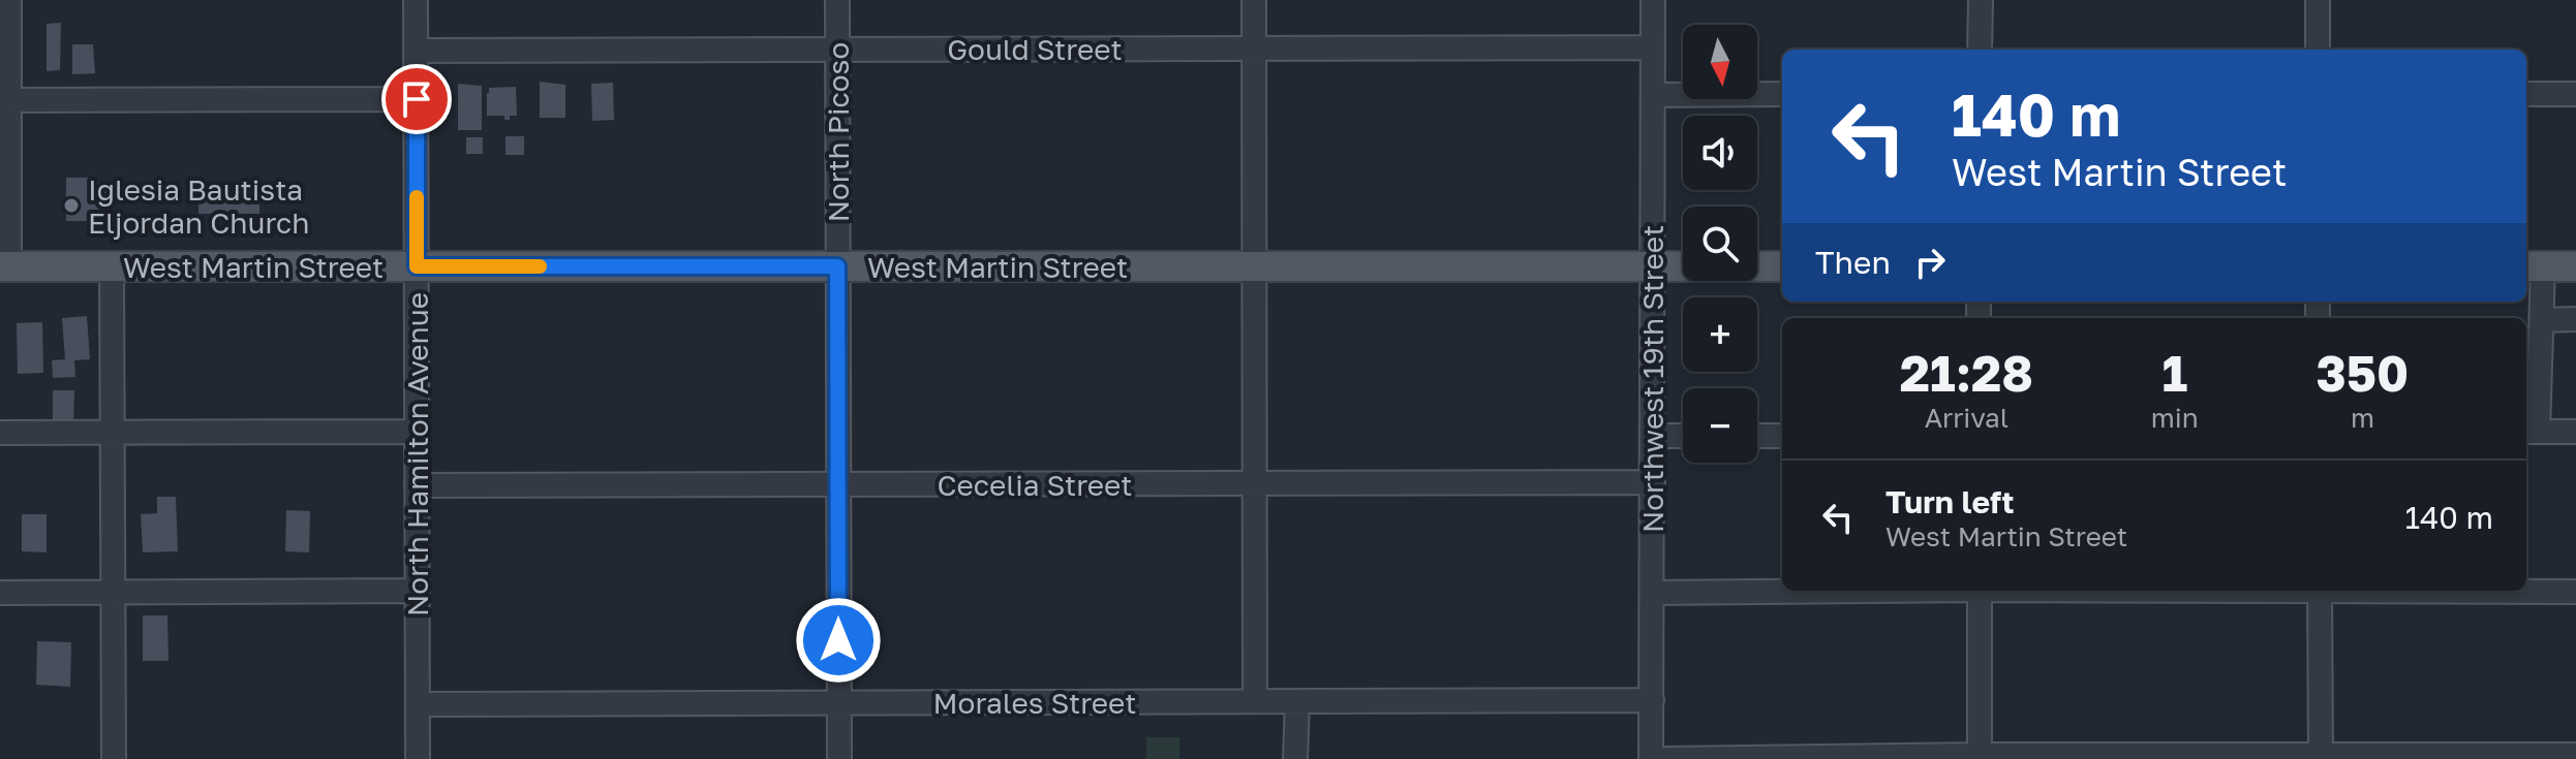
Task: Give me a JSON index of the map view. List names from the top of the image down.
{
  "streets": {
    "main road": ["West Martin Street"],
    "street": [
      "Gould Street",
      "North Picoso",
      "Northwest 19th Street",
      "North Hamilton Avenue",
      "Cecelia Street",
      "Morales Street"
    ]
  },
  "crossings": [
    ["Gould Street", "North Picoso"],
    ["Gould Street", "Northwest 19th Street"],
    ["Gould Street", "North Hamilton Avenue"],
    ["North Picoso", "West Martin Street"],
    ["North Picoso", "Cecelia Street"],
    ["North Picoso", "Morales Street"],
    ["West Martin Street", "Northwest 19th Street"],
    ["West Martin Street", "North Hamilton Avenue"],
    ["Northwest 19th Street", "Cecelia Street"],
    ["Northwest 19th Street", "Morales Street"],
    ["North Hamilton Avenue", "Cecelia Street"],
    ["North Hamilton Avenue", "Morales Street"]
  ],
  "places": ["Iglesia Bautista Eljordan Church"],
  "north": "bottom",
  "page": {
    "map_buttons": ["+", "−"],
    "turn": ["140 m", "West Martin Street"],
    "then": "Then",
    "eta": [
      "21:28",
      "Arrival",
      "1",
      "min",
      "350",
      "m"
    ],
    "list": [
      {
        "name": "Turn left",
        "note": "West Martin Street",
        "value": "140 m"
      }
    ]
  }
}
